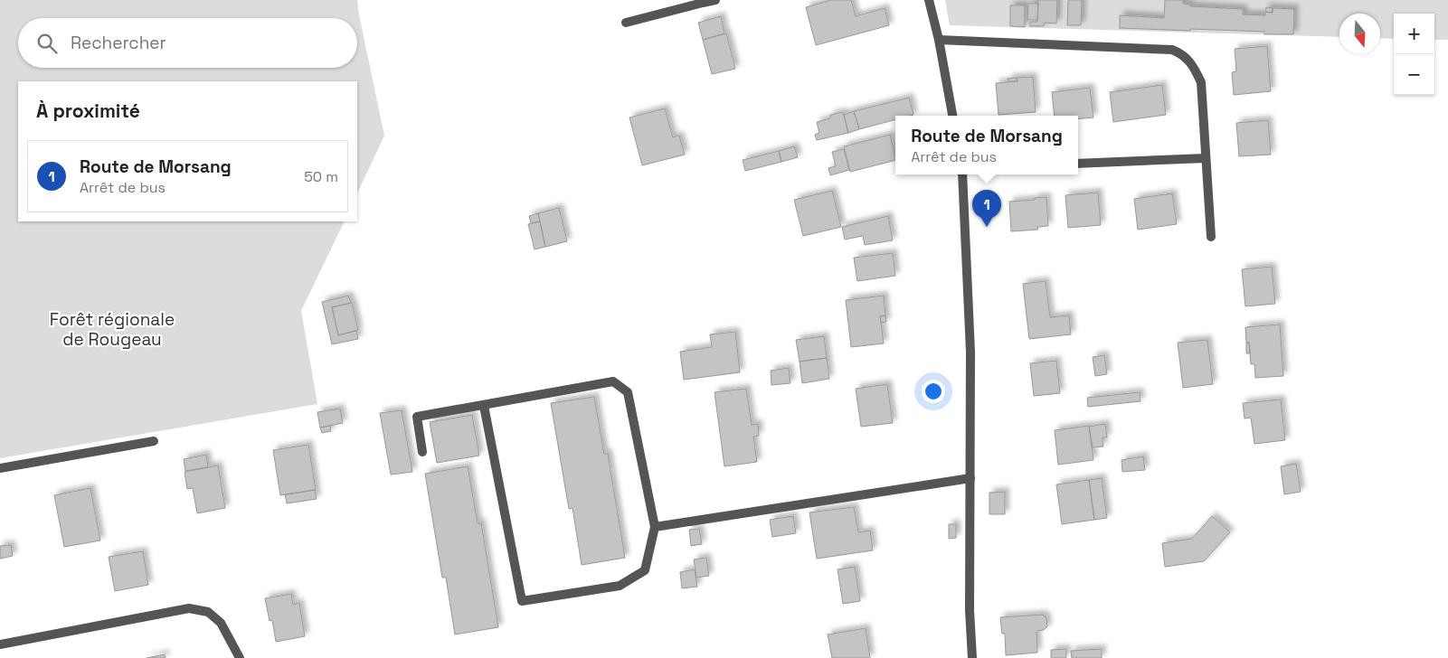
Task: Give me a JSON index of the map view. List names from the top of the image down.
{
  "parks": ["Forêt régionale de Rougeau"],
  "north": "bottom",
  "page": {
    "map_buttons": ["+", "−"],
    "search": "Rechercher",
    "heading": "À proximité",
    "popup": ["Route de Morsang", "Arrêt de bus"],
    "list": [
      {
        "mark": "1",
        "name": "Route de Morsang",
        "note": "Arrêt de bus",
        "value": "50 m"
      }
    ],
    "pins": "1"
  }
}
